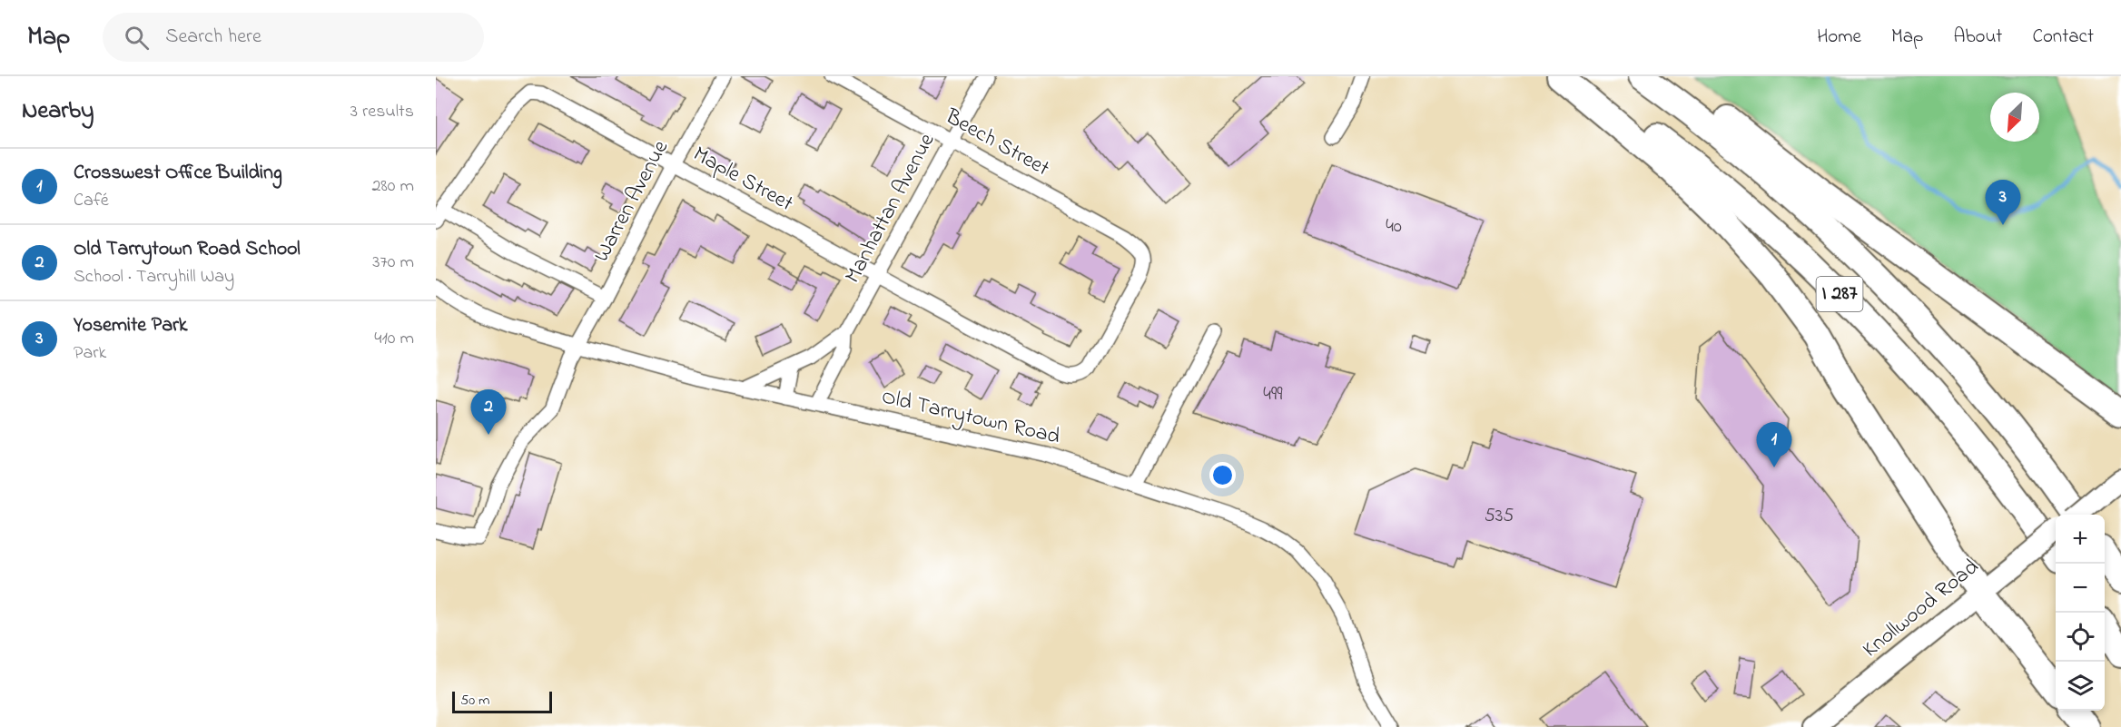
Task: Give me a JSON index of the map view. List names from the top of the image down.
{
  "streets": {
    "highway": ["I 287"],
    "main road": ["Knollwood Road"],
    "street": [
      "Beech Street",
      "Maple Street",
      "Warren Avenue",
      "Manhattan Avenue",
      "Old Tarrytown Road"
    ]
  },
  "crossings": [
    ["Beech Street", "Maple Street"],
    ["Beech Street", "Manhattan Avenue"],
    ["Maple Street", "Warren Avenue"],
    ["Maple Street", "Manhattan Avenue"],
    ["Warren Avenue", "Old Tarrytown Road"],
    ["Manhattan Avenue", "Old Tarrytown Road"]
  ],
  "house_numbers": ["40", "499", "535"],
  "scale_bar": "50 m",
  "north": "bottom left",
  "page": {
    "header": "Map",
    "search": "Search here",
    "nav": [
      "Home",
      "Map",
      "About",
      "Contact"
    ],
    "heading": ["Nearby", "3 results"],
    "list": [
      {
        "mark": "1",
        "name": "Crosswest Office Building",
        "note": "Café",
        "value": "280 m"
      },
      {
        "mark": "2",
        "name": "Old Tarrytown Road School",
        "note": "School · Tarryhill Way",
        "value": "370 m"
      },
      {
        "mark": "3",
        "name": "Yosemite Park",
        "note": "Park",
        "value": "410 m"
      }
    ],
    "pins": ["3", "2", "1"],
    "map_buttons": ["+", "−"],
    "scale": "50 m"
  }
}
